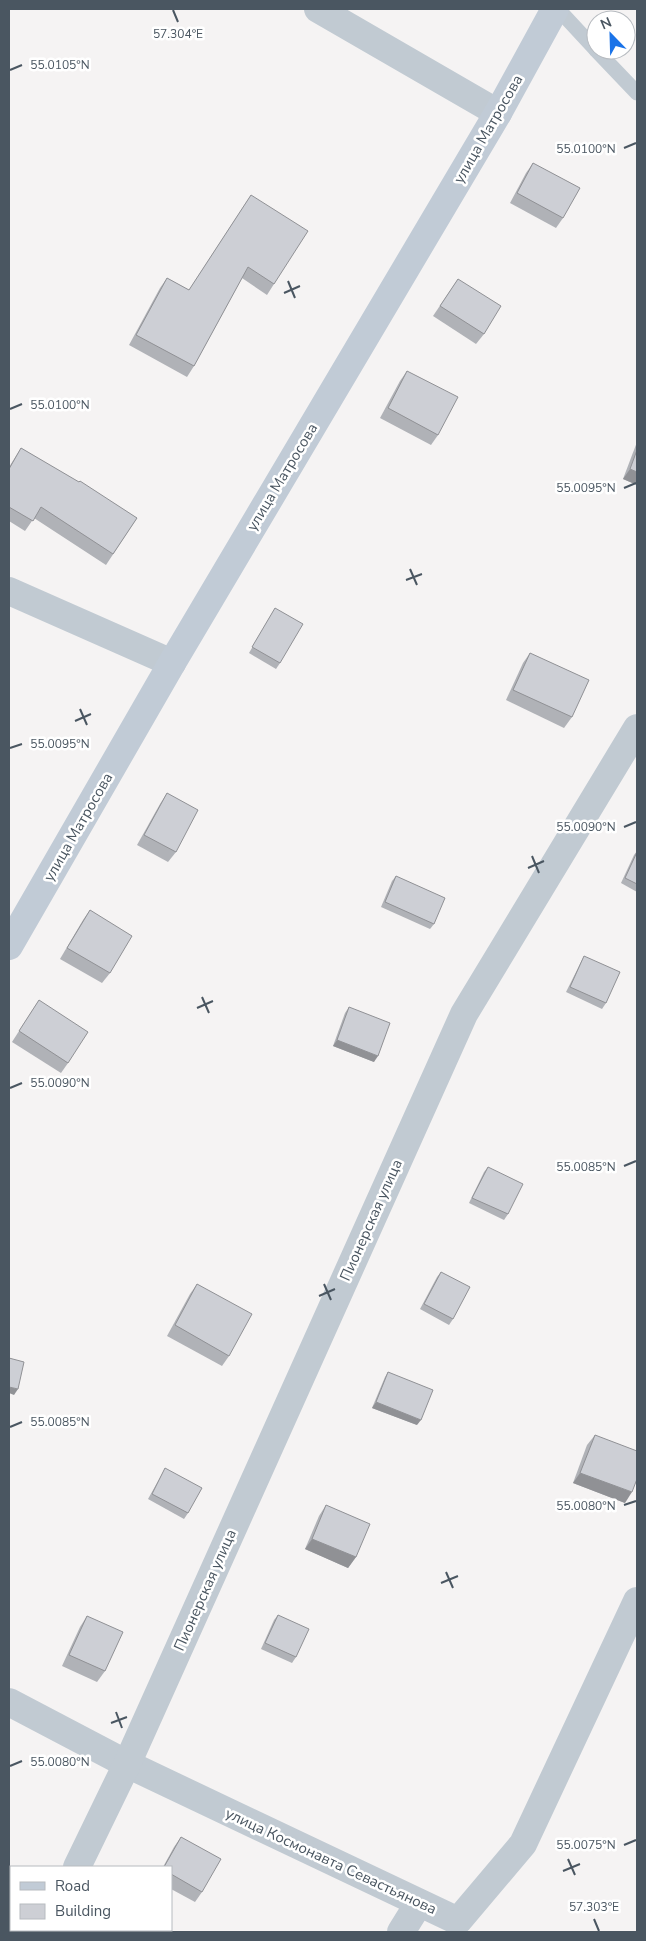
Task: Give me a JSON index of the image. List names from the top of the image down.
{
  "streets": {
    "main road": ["улица Матросова"],
    "street": ["Пионерская улица", "улица Космонавта Севастьянова"]
  },
  "crossings": [
    ["Пионерская улица", "улица Космонавта Севастьянова"]
  ],
  "legend": ["Road", "Building"],
  "north": "top left",
  "coordinates": [
    "57.304°E",
    "55.0105°N",
    "55.0100°N",
    "55.0095°N",
    "55.0090°N",
    "55.0085°N",
    "55.0080°N",
    "55.0075°N",
    "57.303°E"
  ]
}
